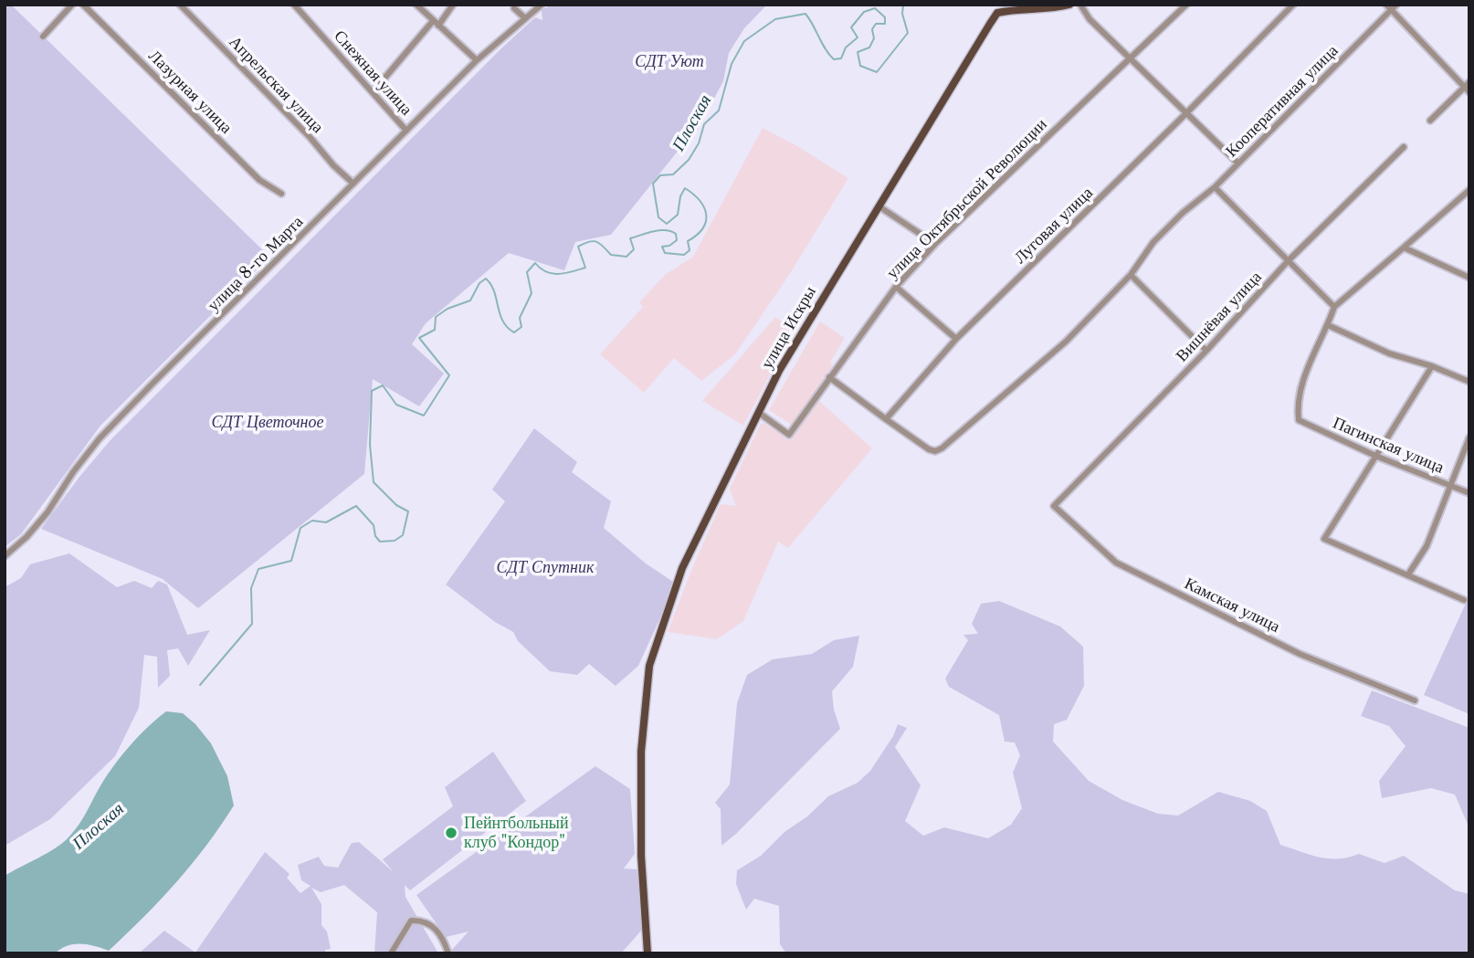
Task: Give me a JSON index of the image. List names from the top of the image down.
{
  "streets": {
    "main road": ["улица Искры"],
    "street": [
      "Снежная улица",
      "Апрельская улица",
      "Лазурная улица",
      "Кооперативная улица",
      "улица Октябрьской Революции",
      "Луговая улица",
      "улица 8-го Марта",
      "Вишнёвая улица",
      "Пагинская улица",
      "Камская улица"
    ]
  },
  "crossings": [
    ["Снежная улица", "улица 8-го Марта"],
    ["Апрельская улица", "улица 8-го Марта"],
    ["Кооперативная улица", "Луговая улица"],
    ["улица Октябрьской Революции", "улица Искры"],
    ["Вишнёвая улица", "Камская улица"]
  ],
  "water": ["Плоская"],
  "parks": ["СДТ Уют", "СДТ Цветочное", "СДТ Спутник"],
  "places": ["Пейнтбольный клуб \"Кондор\""]
}
